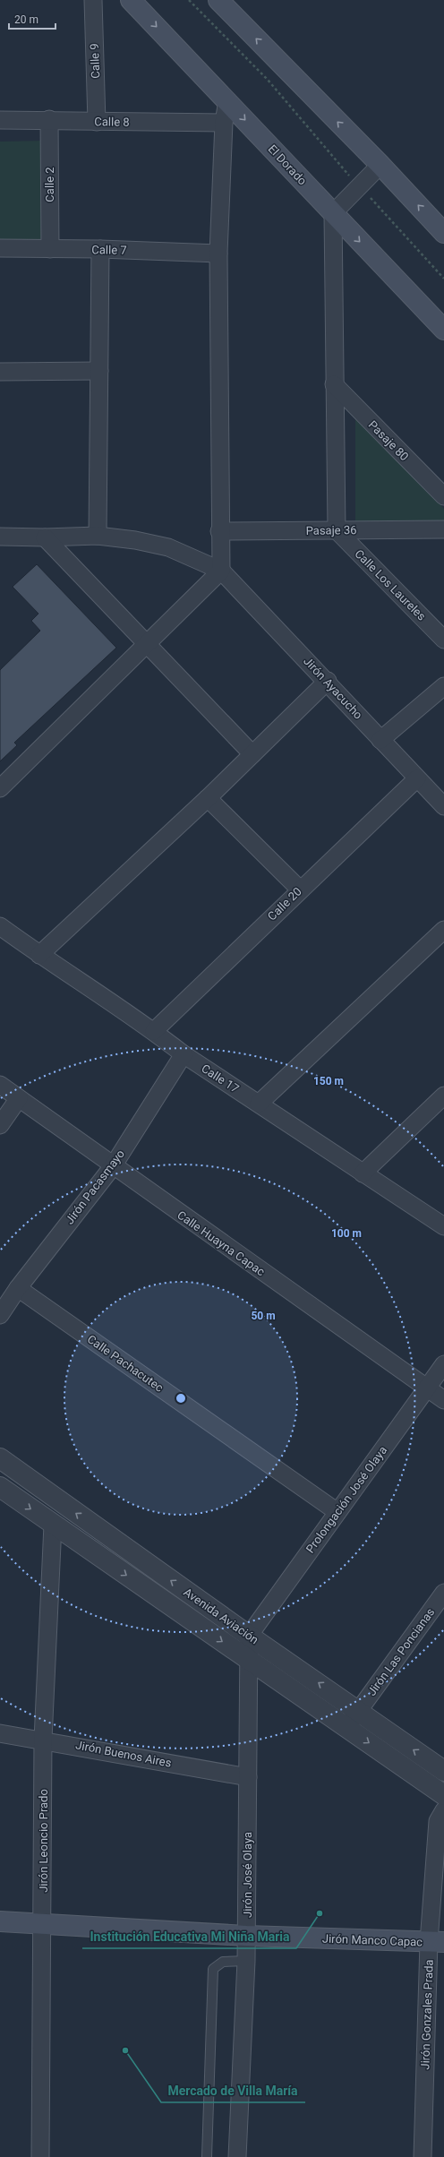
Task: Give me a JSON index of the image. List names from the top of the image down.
{
  "streets": {
    "main road": ["El Dorado", "Jirón Manco Capac"],
    "street": [
      "Calle 9",
      "Calle 8",
      "Calle 2",
      "Calle 7",
      "Pasaje 80",
      "Pasaje 36",
      "Calle Los Laureles",
      "Jirón Ayacucho",
      "Calle 20",
      "Calle 17",
      "Jirón Pacasmayo",
      "Calle Huayna Capac",
      "Calle Pachacutec",
      "Prolongación José Olaya",
      "Avenida Aviación",
      "Jirón Las Poncianas",
      "Jirón Buenos Aires",
      "Jirón Leoncio Prado",
      "Jirón José Olaya",
      "Jirón Gonzales Prada"
    ]
  },
  "crossings": [
    ["Calle 9", "Calle 8"],
    ["Calle 8", "Calle 2"],
    ["Calle 2", "Calle 7"],
    ["Pasaje 36", "Calle Los Laureles"],
    ["Jirón Ayacucho", "Calle 20"],
    ["Calle 20", "Calle 17"],
    ["Calle 17", "Jirón Pacasmayo"],
    ["Jirón Pacasmayo", "Calle Huayna Capac"],
    ["Jirón Pacasmayo", "Calle Pachacutec"],
    ["Calle Huayna Capac", "Prolongación José Olaya"],
    ["Calle Pachacutec", "Prolongación José Olaya"],
    ["Prolongación José Olaya", "Avenida Aviación"],
    ["Prolongación José Olaya", "Jirón José Olaya"],
    ["Avenida Aviación", "Jirón Las Poncianas"],
    ["Avenida Aviación", "Jirón Leoncio Prado"],
    ["Avenida Aviación", "Jirón José Olaya"],
    ["Jirón Buenos Aires", "Jirón Leoncio Prado"],
    ["Jirón Buenos Aires", "Jirón José Olaya"],
    ["Jirón Leoncio Prado", "Jirón Manco Capac"],
    ["Jirón José Olaya", "Jirón Manco Capac"],
    ["Jirón Manco Capac", "Jirón Gonzales Prada"]
  ],
  "places": ["Institución Educativa Mi Niña Maria", "Mercado de Villa María"],
  "scale_bar": "20 m",
  "rings": ["150 m", "100 m", "50 m"]
}
